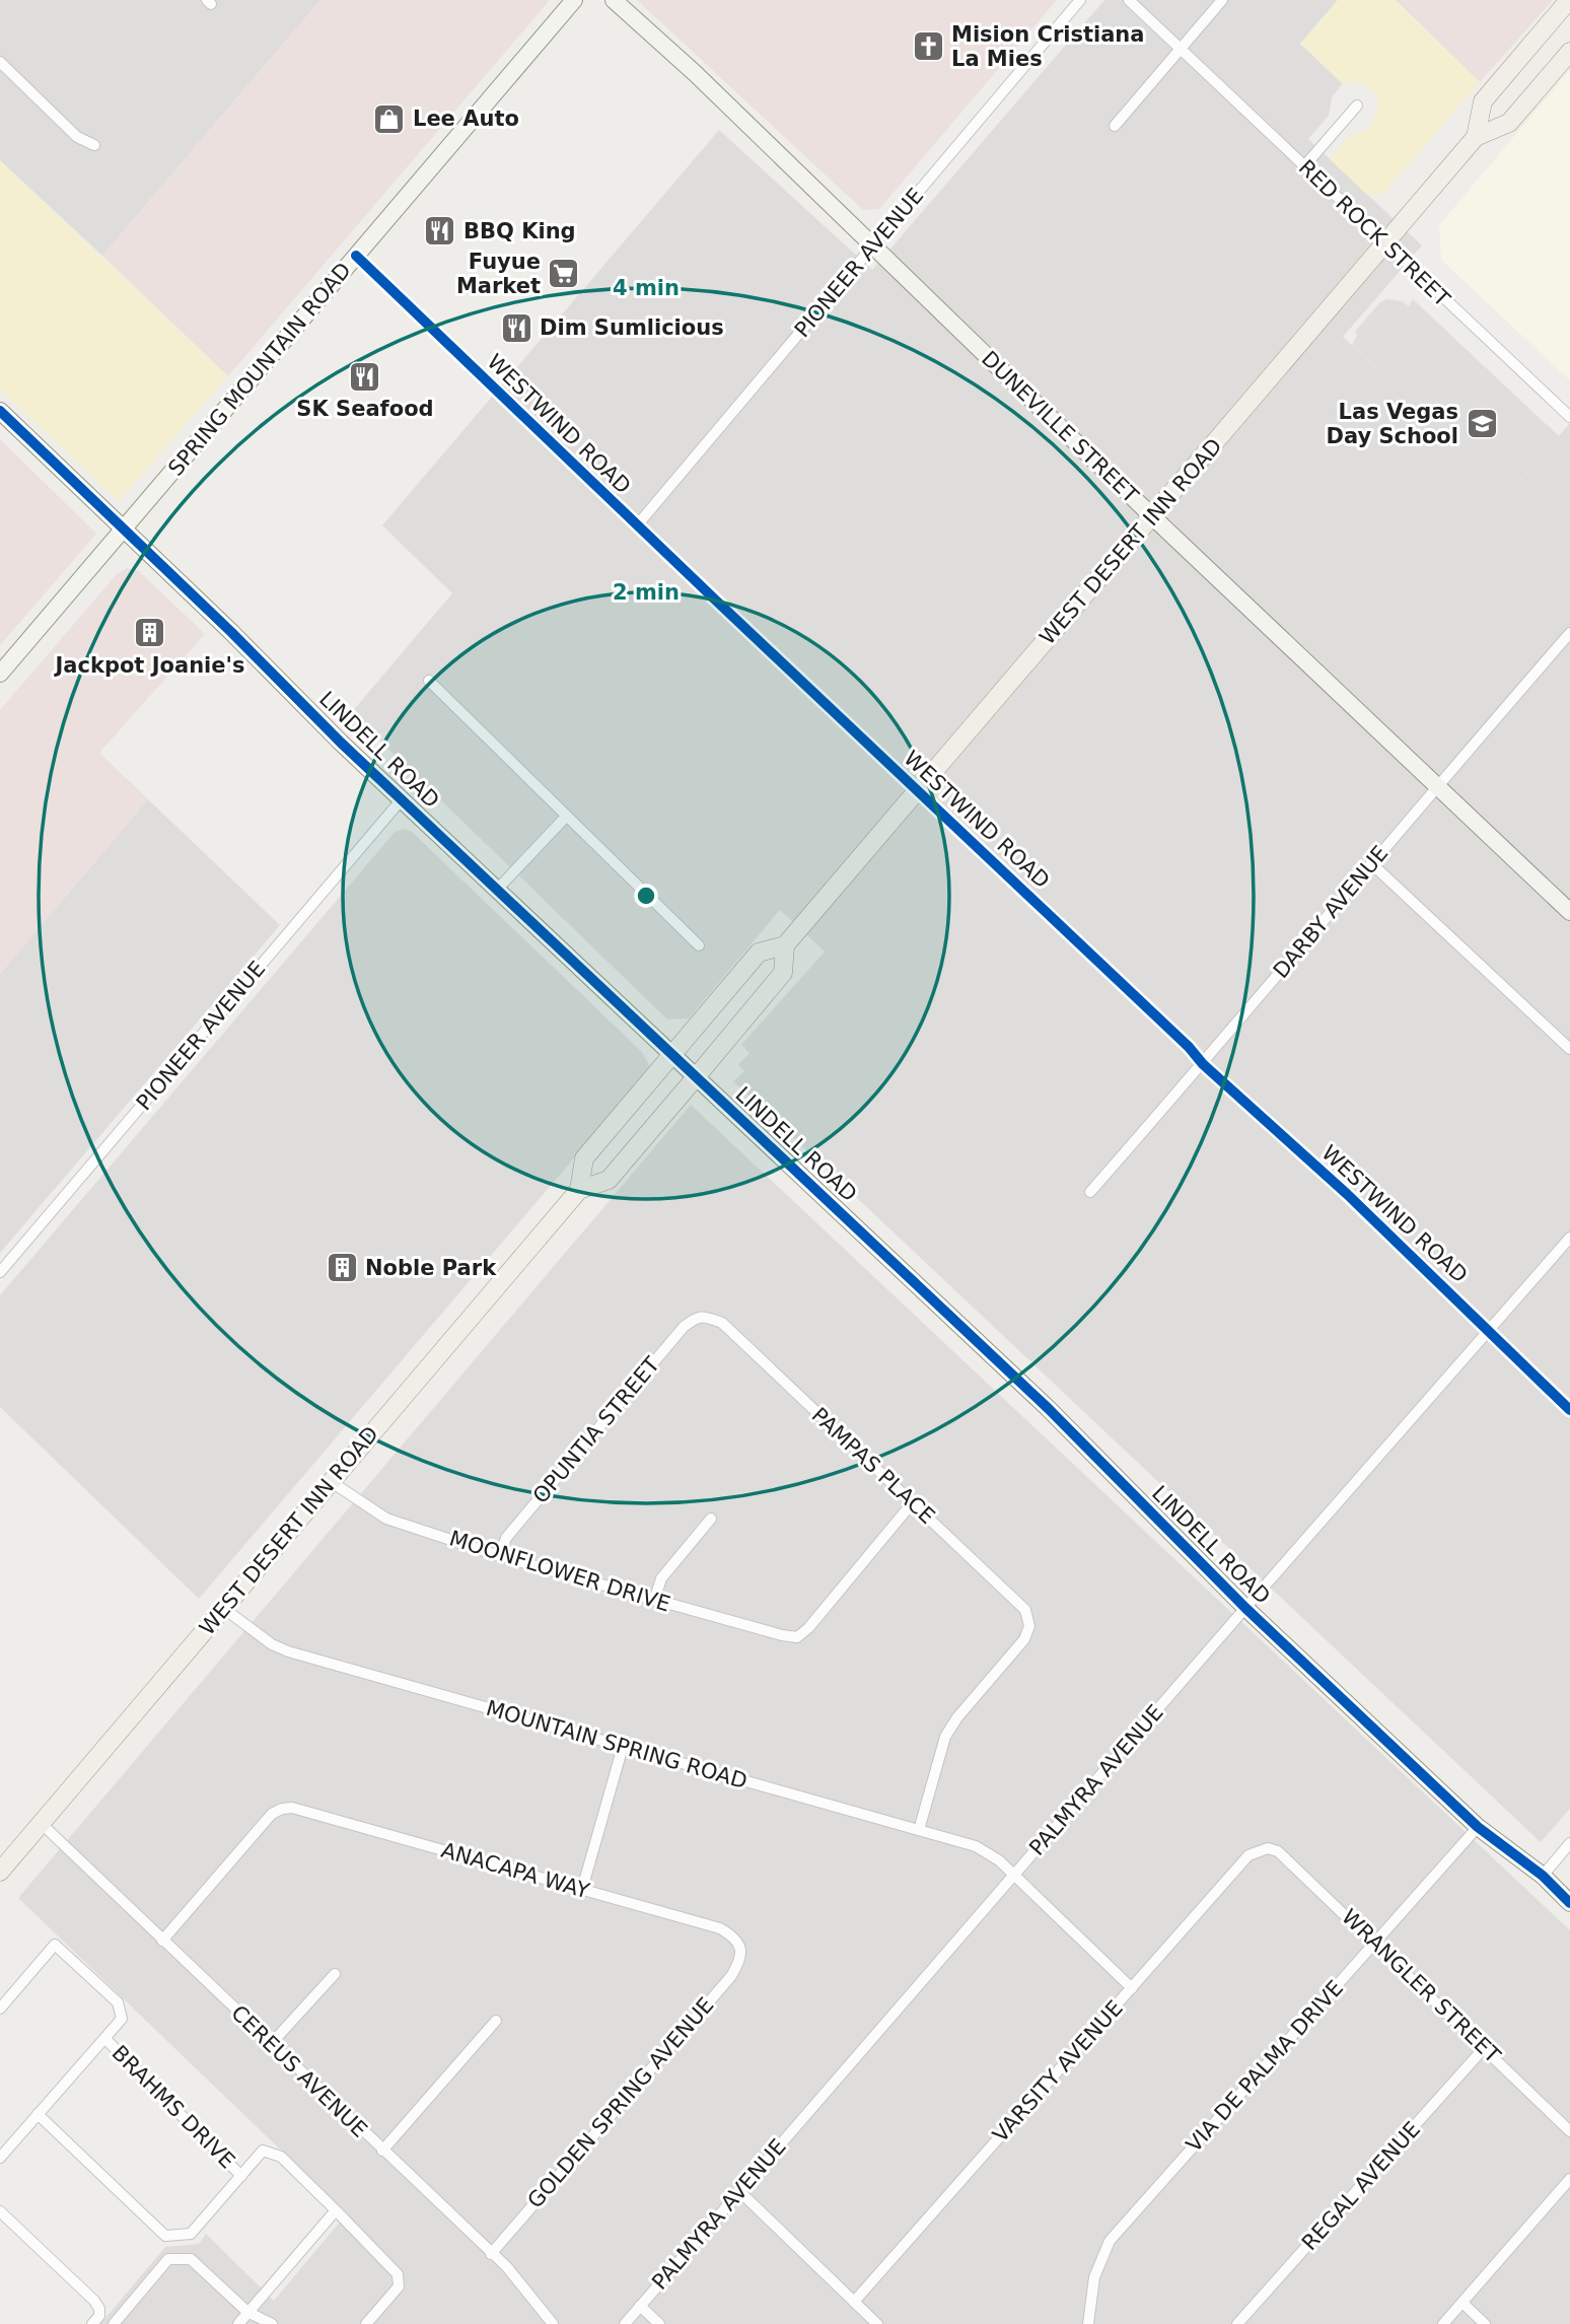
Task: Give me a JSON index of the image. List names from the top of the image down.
{
  "streets": {
    "main road": ["WEST DESERT INN ROAD"],
    "street": [
      "RED ROCK STREET",
      "PIONEER AVENUE",
      "SPRING MOUNTAIN ROAD",
      "WESTWIND ROAD",
      "DUNEVILLE STREET",
      "LINDELL ROAD",
      "DARBY AVENUE",
      "OPUNTIA STREET",
      "PAMPAS PLACE",
      "MOONFLOWER DRIVE",
      "MOUNTAIN SPRING ROAD",
      "PALMYRA AVENUE",
      "ANACAPA WAY",
      "WRANGLER STREET",
      "VIA DE PALMA DRIVE",
      "CEREUS AVENUE",
      "VARSITY AVENUE",
      "GOLDEN SPRING AVENUE",
      "BRAHMS DRIVE",
      "REGAL AVENUE"
    ]
  },
  "crossings": [
    ["RED ROCK STREET", "WEST DESERT INN ROAD"],
    ["PIONEER AVENUE", "WESTWIND ROAD"],
    ["PIONEER AVENUE", "DUNEVILLE STREET"],
    ["PIONEER AVENUE", "LINDELL ROAD"],
    ["SPRING MOUNTAIN ROAD", "WESTWIND ROAD"],
    ["SPRING MOUNTAIN ROAD", "LINDELL ROAD"],
    ["WESTWIND ROAD", "WEST DESERT INN ROAD"],
    ["WESTWIND ROAD", "DARBY AVENUE"],
    ["WESTWIND ROAD", "PALMYRA AVENUE"],
    ["DUNEVILLE STREET", "WEST DESERT INN ROAD"],
    ["DUNEVILLE STREET", "DARBY AVENUE"],
    ["WEST DESERT INN ROAD", "LINDELL ROAD"],
    ["WEST DESERT INN ROAD", "MOONFLOWER DRIVE"],
    ["WEST DESERT INN ROAD", "MOUNTAIN SPRING ROAD"],
    ["WEST DESERT INN ROAD", "CEREUS AVENUE"],
    ["LINDELL ROAD", "PALMYRA AVENUE"],
    ["LINDELL ROAD", "VIA DE PALMA DRIVE"],
    ["OPUNTIA STREET", "PAMPAS PLACE"],
    ["OPUNTIA STREET", "MOONFLOWER DRIVE"],
    ["PAMPAS PLACE", "MOONFLOWER DRIVE"],
    ["PAMPAS PLACE", "MOUNTAIN SPRING ROAD"],
    ["MOUNTAIN SPRING ROAD", "PALMYRA AVENUE"],
    ["MOUNTAIN SPRING ROAD", "VARSITY AVENUE"],
    ["ANACAPA WAY", "CEREUS AVENUE"],
    ["ANACAPA WAY", "GOLDEN SPRING AVENUE"],
    ["WRANGLER STREET", "VIA DE PALMA DRIVE"],
    ["WRANGLER STREET", "VARSITY AVENUE"],
    ["WRANGLER STREET", "REGAL AVENUE"],
    ["CEREUS AVENUE", "GOLDEN SPRING AVENUE"]
  ],
  "places": {
    "church": ["Mision Cristiana La Mies"],
    "shop": ["Lee Auto"],
    "restaurant": ["BBQ King", "Dim Sumlicious", "SK Seafood"],
    "supermarket": ["Fuyue Market"],
    "school or university": ["Las Vegas Day School"],
    "building": ["Jackpot Joanie's", "Noble Park"]
  },
  "rings": ["4 min", "2 min"]
}
